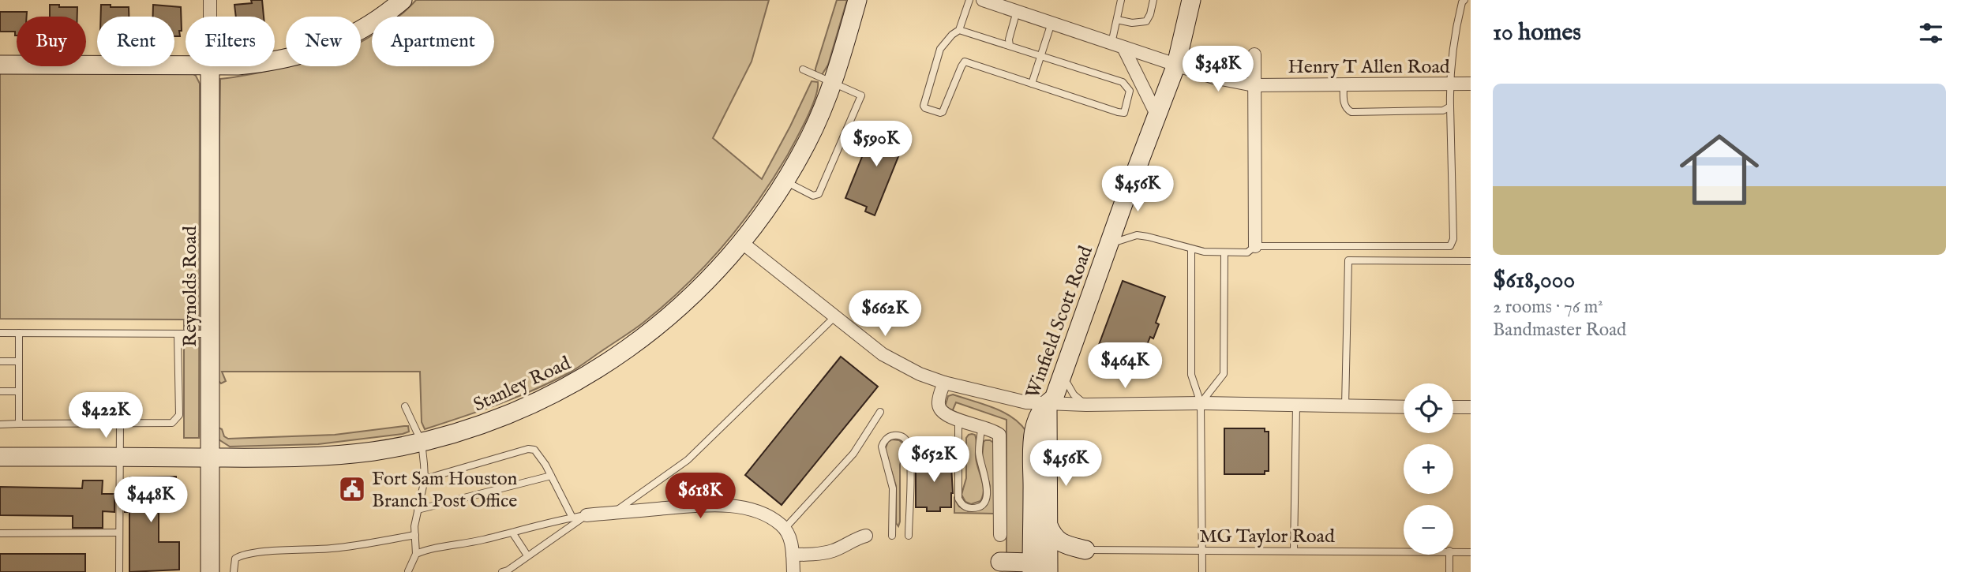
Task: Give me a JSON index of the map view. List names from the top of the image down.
{
  "streets": {
    "street": [
      "Henry T Allen Road",
      "Reynolds Road",
      "Winfield Scott Road",
      "Stanley Road"
    ],
    "lane": ["MG Taylor Road"]
  },
  "crossings": [
    ["Henry T Allen Road", "Winfield Scott Road"],
    ["Reynolds Road", "Stanley Road"]
  ],
  "places": {
    "public building": ["Fort Sam Houston Branch Post Office"]
  },
  "page": {
    "heading": "10 homes",
    "chip": [
      "Buy",
      "Rent",
      "Filters",
      "New",
      "Apartment"
    ],
    "price": [
      "$348K",
      "$590K",
      "$456K",
      "$662K",
      "$464K",
      "$422K",
      "$652K",
      "$456K",
      "$618K",
      "$448K"
    ],
    "list": [
      {
        "name": "$618,000",
        "note": "2 rooms · 76 m² · Bandmaster Road"
      }
    ],
    "map_buttons": ["+", "−"]
  }
}
